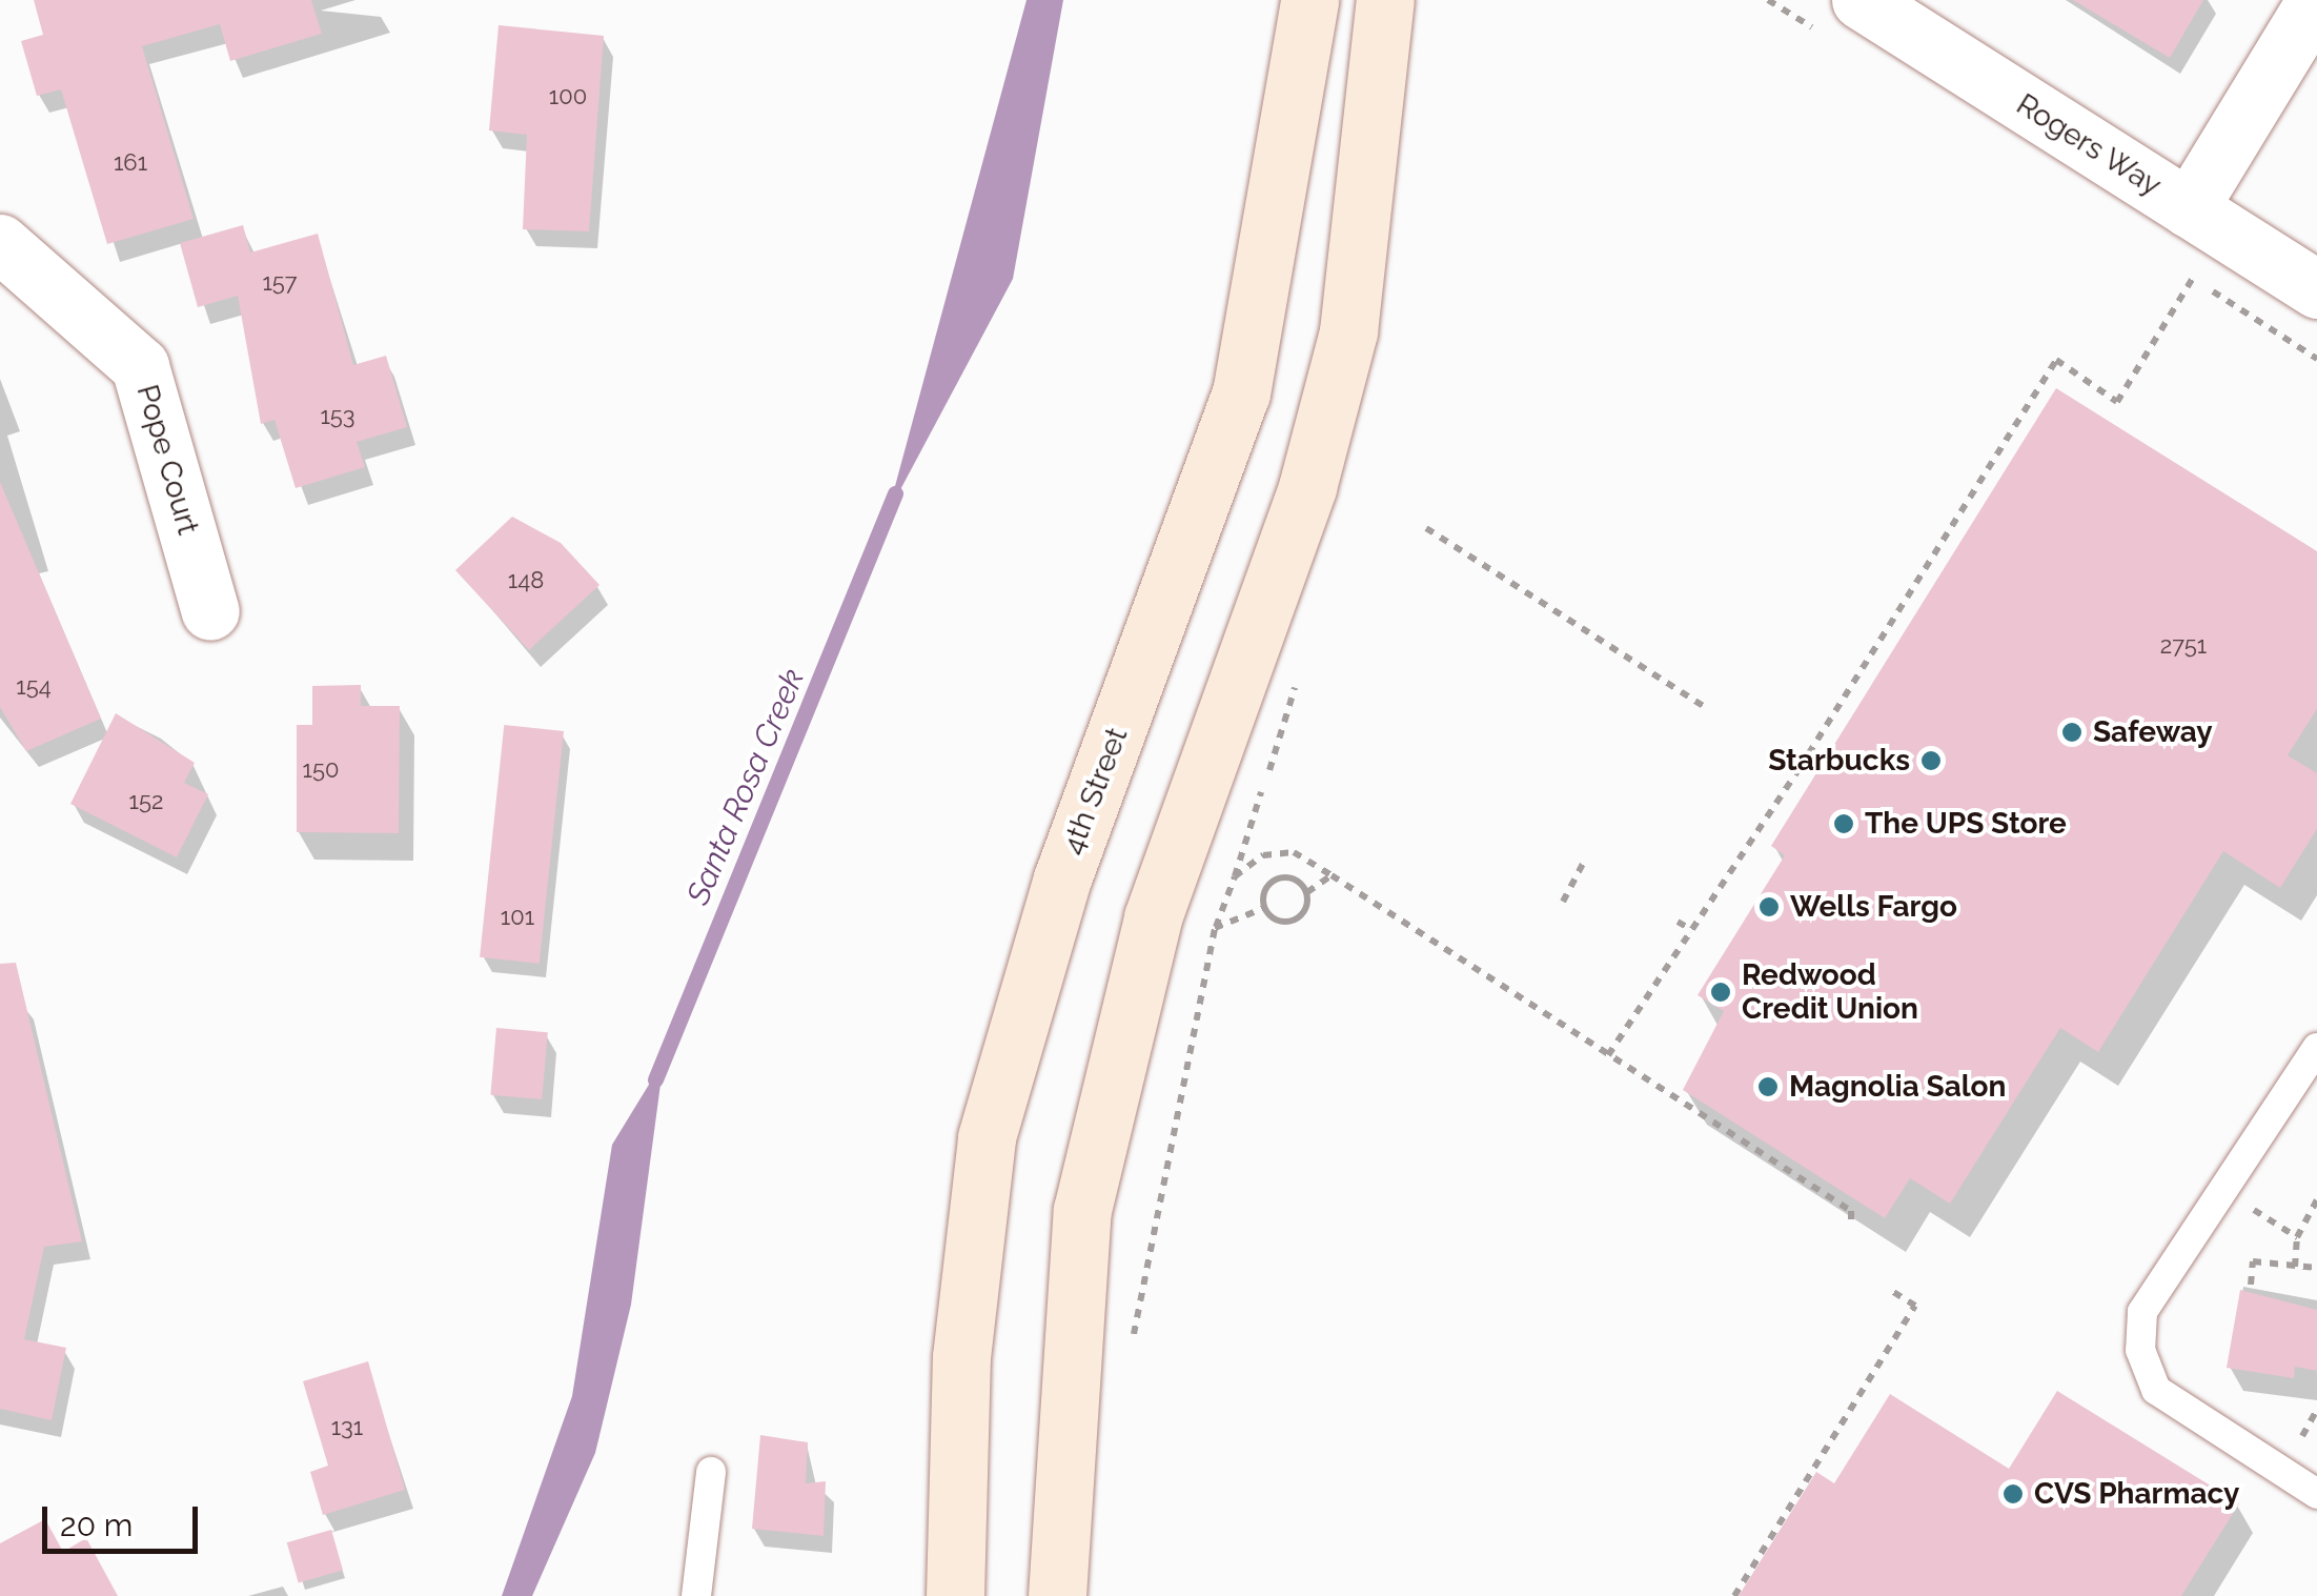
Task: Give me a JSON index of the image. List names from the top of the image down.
{
  "streets": {
    "main road": ["4th Street"],
    "street": ["Rogers Way", "Pope Court"]
  },
  "water": ["Santa Rosa Creek"],
  "places": [
    "Safeway",
    "Starbucks",
    "The UPS Store",
    "Wells Fargo",
    "Redwood Credit Union",
    "Magnolia Salon",
    "CVS Pharmacy"
  ],
  "house_numbers": [
    "100",
    "161",
    "157",
    "153",
    "148",
    "2751",
    "154",
    "150",
    "152",
    "101",
    "131"
  ],
  "scale_bar": "20 m"
}
